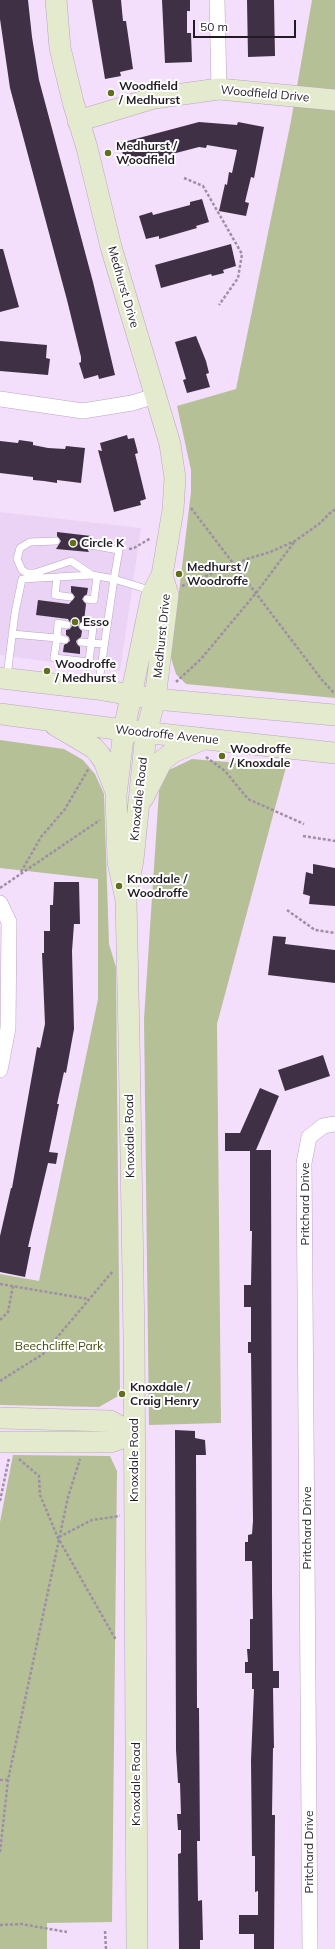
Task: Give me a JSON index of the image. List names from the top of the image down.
{
  "streets": {
    "street": [
      "Woodfield Drive",
      "Medhurst Drive",
      "Woodroffe Avenue",
      "Knoxdale Road",
      "Pritchard Drive"
    ]
  },
  "crossings": [
    ["Woodfield Drive", "Medhurst Drive"],
    ["Medhurst Drive", "Knoxdale Road"],
    ["Woodroffe Avenue", "Knoxdale Road"]
  ],
  "parks": ["Beechcliffe Park"],
  "places": [
    "Woodfield / Medhurst",
    "Medhurst / Woodfield",
    "Circle K",
    "Medhurst / Woodroffe",
    "Esso",
    "Woodroffe / Medhurst",
    "Woodroffe / Knoxdale",
    "Knoxdale / Woodroffe",
    "Knoxdale / Craig Henry"
  ],
  "scale_bar": "50 m"
}
